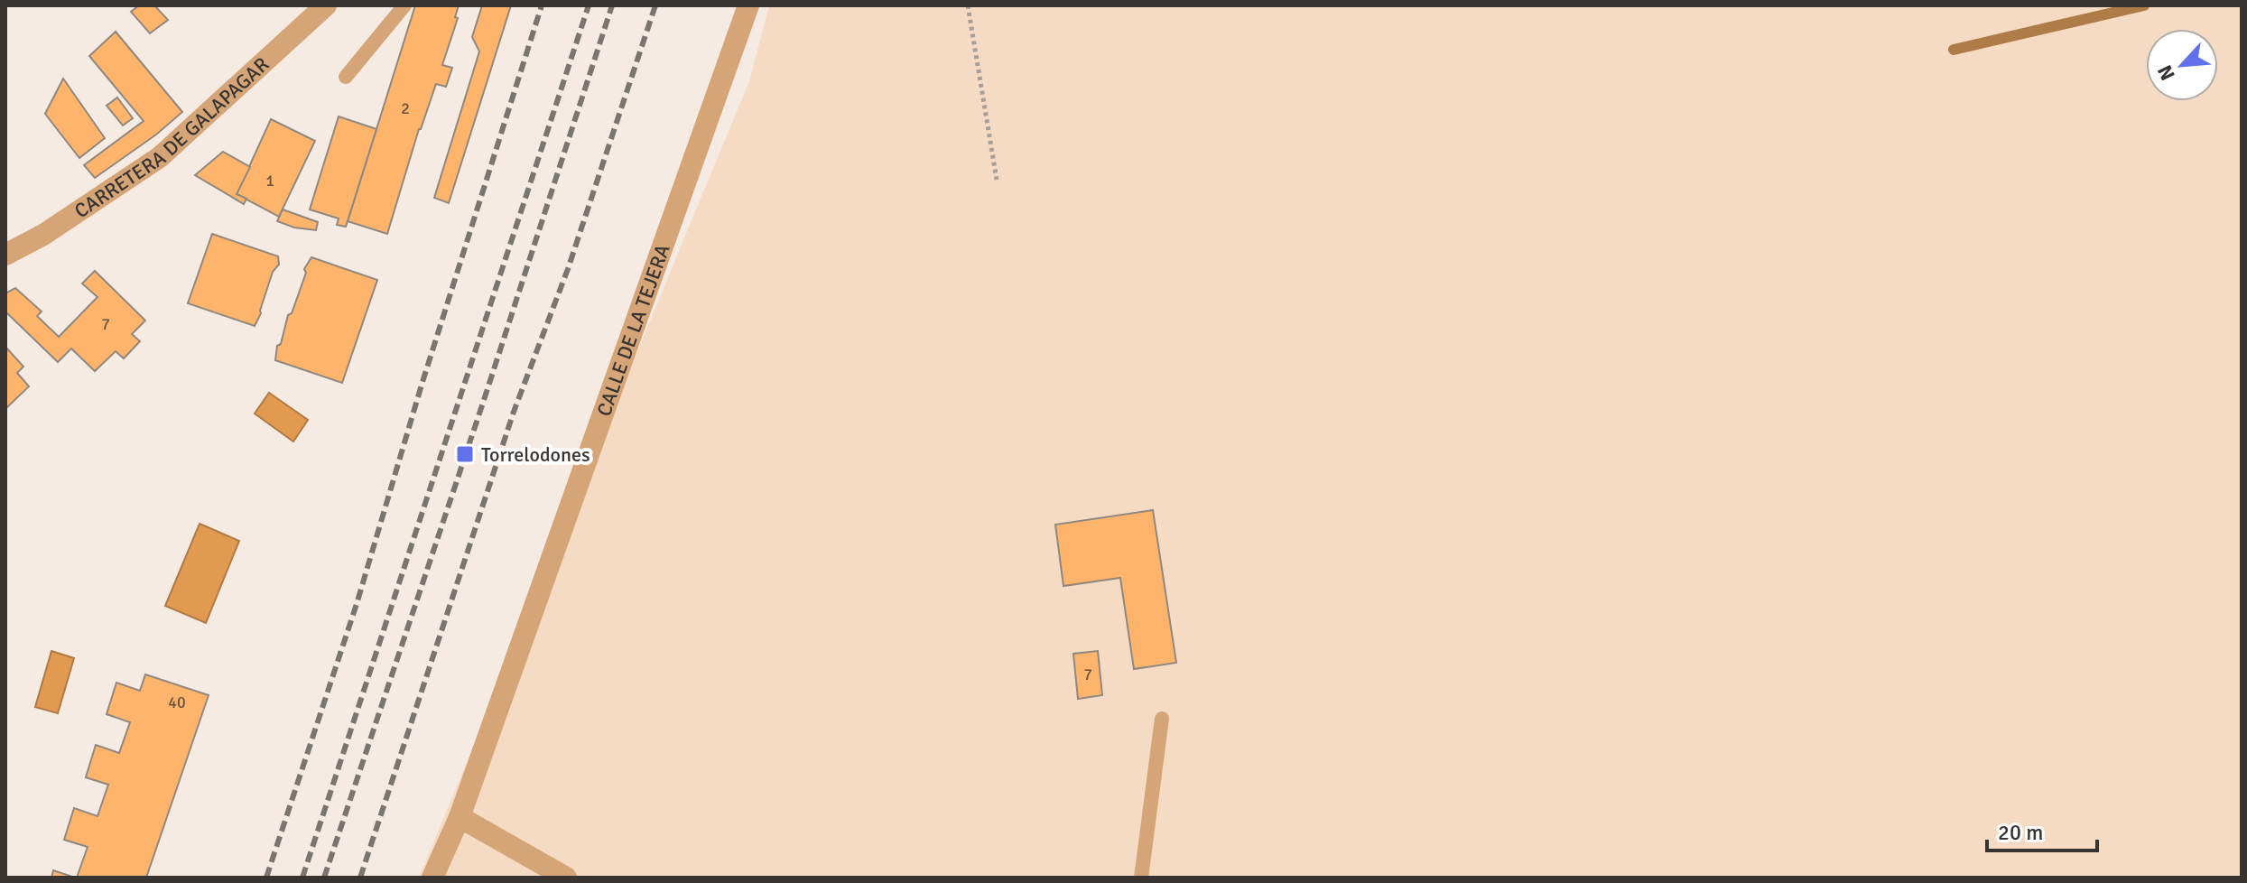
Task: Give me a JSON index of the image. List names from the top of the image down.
{
  "streets": {
    "street": ["CARRETERA DE GALAPAGAR", "CALLE DE LA TEJERA"]
  },
  "places": {
    "transit": ["Torrelodones"]
  },
  "house_numbers": [
    "2",
    "1",
    "7",
    "7",
    "40"
  ],
  "scale_bar": "20 m",
  "north": "bottom left"
}
